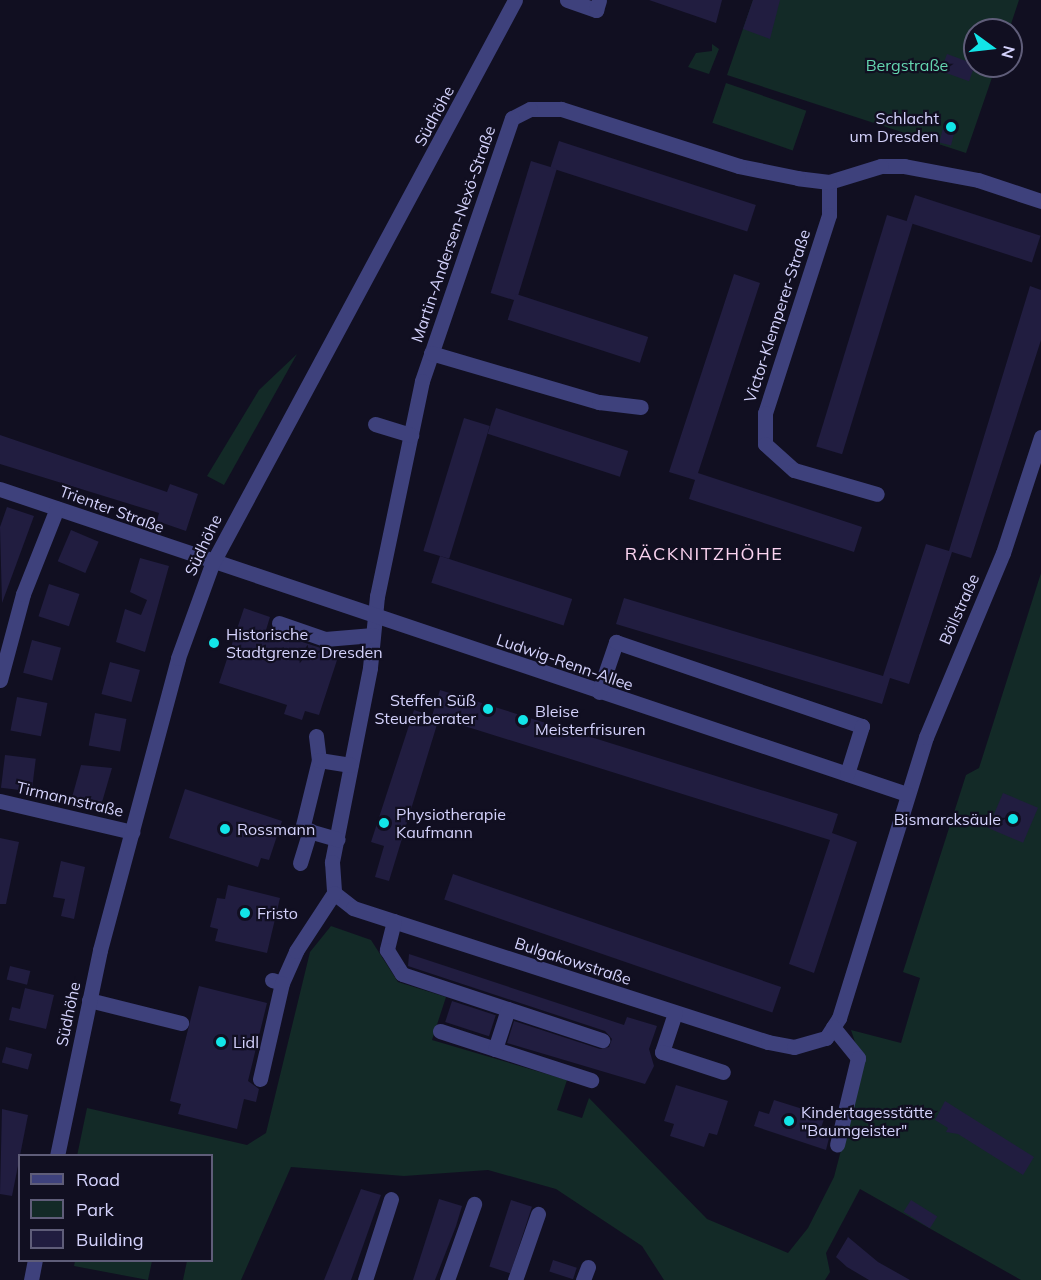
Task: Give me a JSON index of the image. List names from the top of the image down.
{
  "streets": {
    "street": [
      "Südhöhe",
      "Martin-Andersen-Nexö-Straße",
      "Victor-Klemperer-Straße",
      "Trienter Straße",
      "Böllstraße",
      "Ludwig-Renn-Allee",
      "Tirmannstraße",
      "Bulgakowstraße"
    ]
  },
  "crossings": [
    ["Südhöhe", "Trienter Straße"],
    ["Südhöhe", "Ludwig-Renn-Allee"],
    ["Südhöhe", "Tirmannstraße"],
    ["Martin-Andersen-Nexö-Straße", "Victor-Klemperer-Straße"],
    ["Martin-Andersen-Nexö-Straße", "Ludwig-Renn-Allee"],
    ["Trienter Straße", "Ludwig-Renn-Allee"],
    ["Böllstraße", "Ludwig-Renn-Allee"]
  ],
  "districts": ["RÄCKNITZHÖHE"],
  "parks": ["Bergstraße"],
  "places": [
    "Schlacht um Dresden",
    "Historische Stadtgrenze Dresden",
    "Steffen Süß Steuerberater",
    "Bleise Meisterfrisuren",
    "Bismarcksäule",
    "Physiotherapie Kaufmann",
    "Rossmann",
    "Fristo",
    "Lidl",
    "Kindertagesstätte \"Baumgeister\""
  ],
  "legend": ["Road", "Park", "Building"],
  "north": "right"
}
